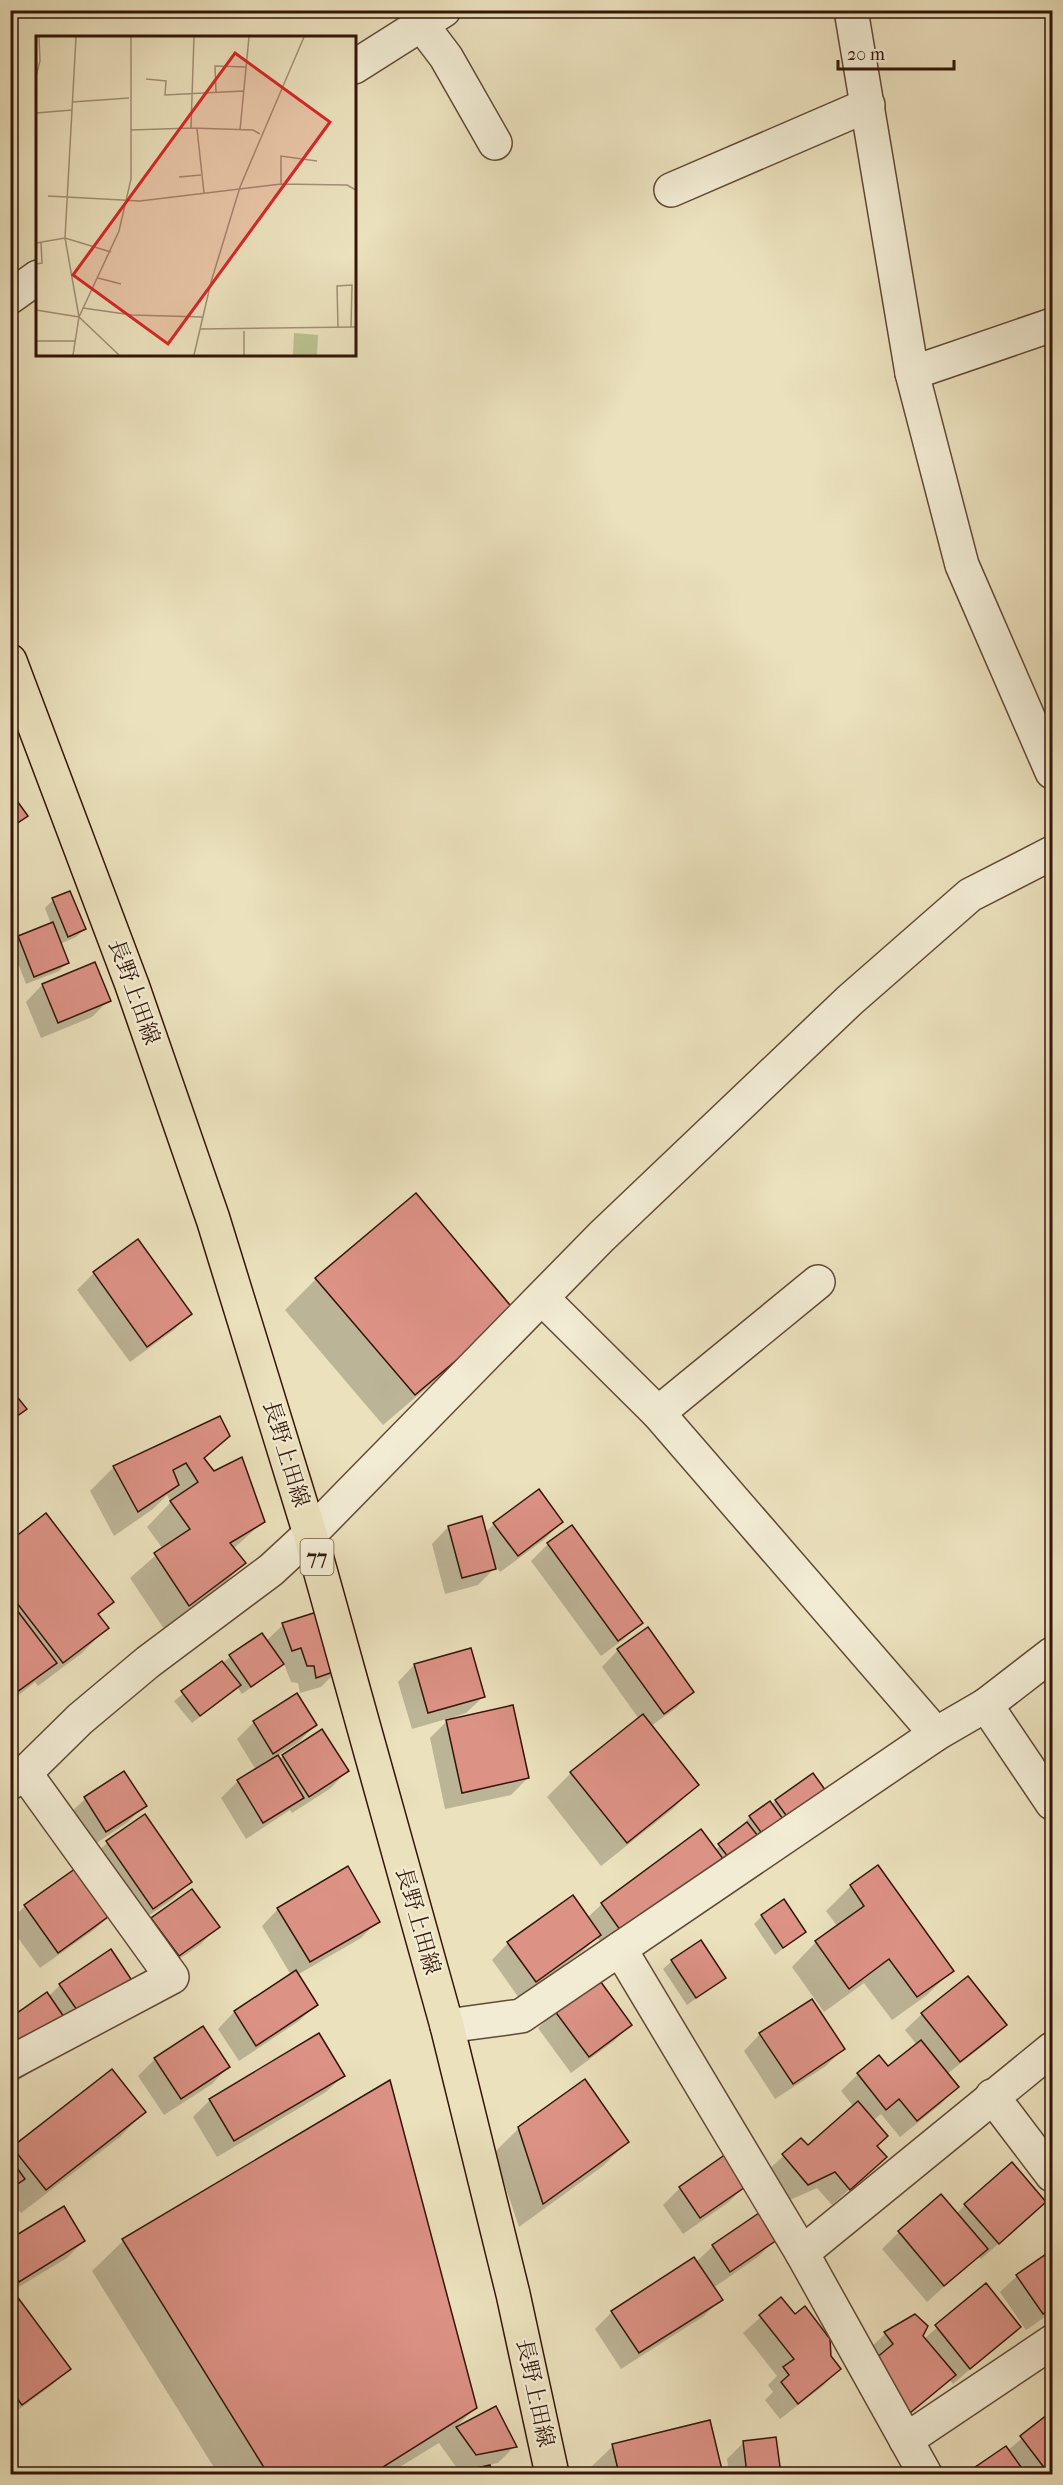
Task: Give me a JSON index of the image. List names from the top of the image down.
{
  "streets": {
    "main road": ["長野上田線", "77"]
  },
  "scale_bar": "20 m"
}
